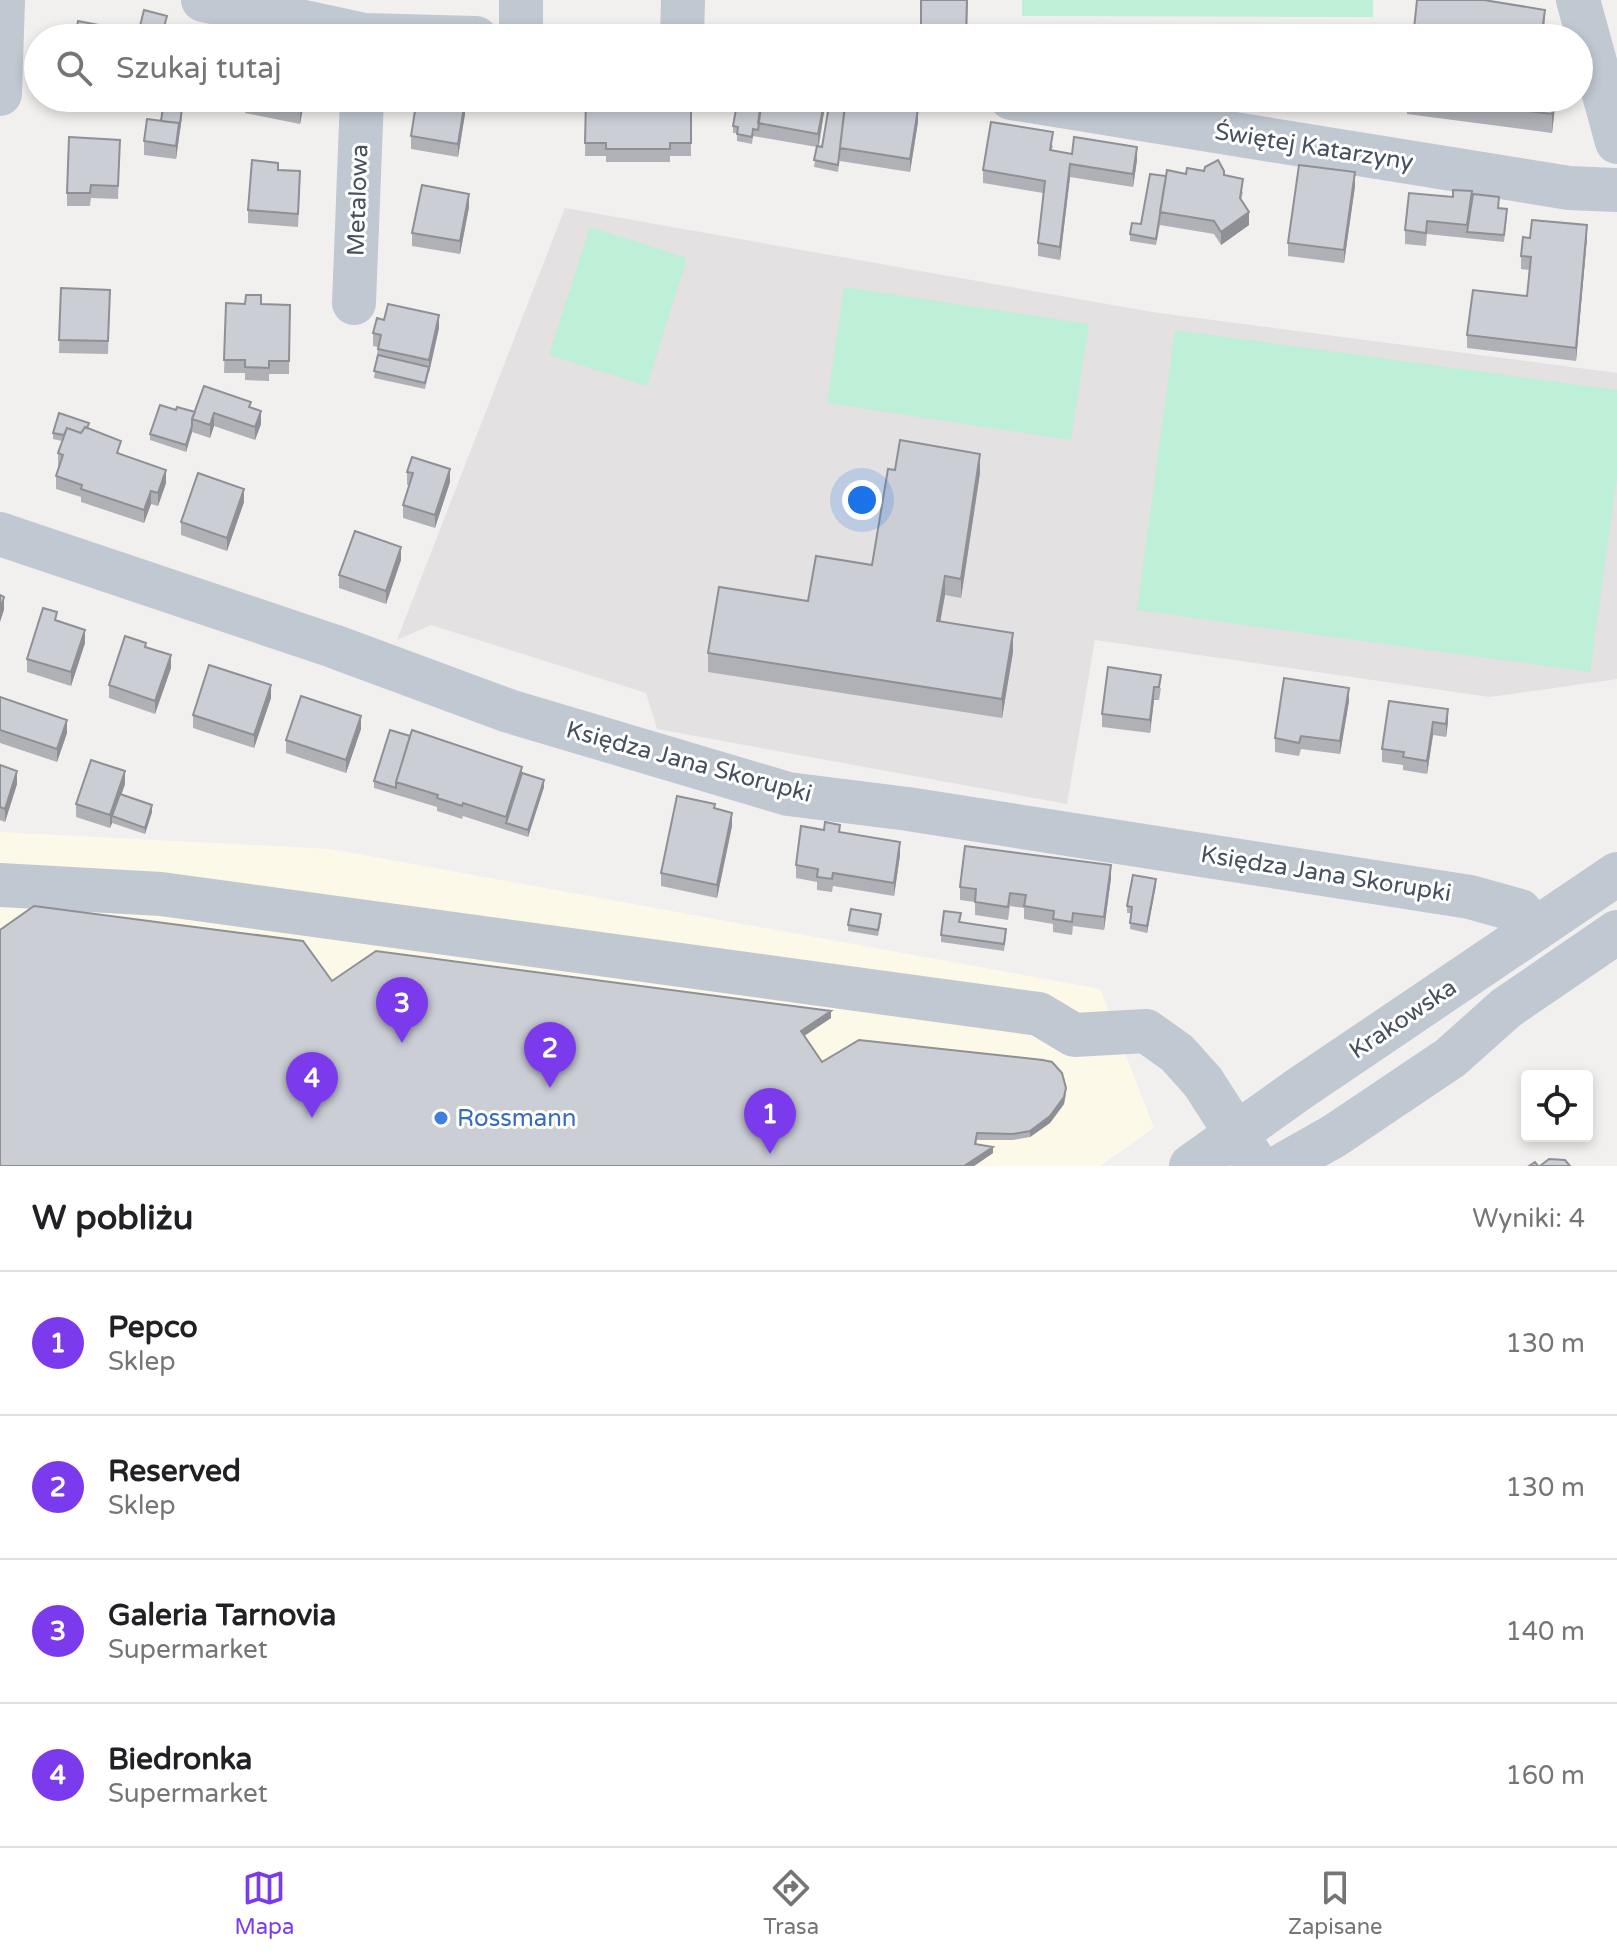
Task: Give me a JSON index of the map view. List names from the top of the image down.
{
  "streets": {
    "street": [
      "Świętej Katarzyny",
      "Metalowa",
      "Księdza Jana Skorupki",
      "Krakowska"
    ]
  },
  "crossings": [
    ["Księdza Jana Skorupki", "Krakowska"]
  ],
  "places": ["Rossmann"],
  "page": {
    "search": "Szukaj tutaj",
    "pins": [
      "3",
      "2",
      "4",
      "1"
    ],
    "heading": ["W pobliżu", "Wyniki: 4"],
    "list": [
      {
        "mark": "1",
        "name": "Pepco",
        "note": "Sklep",
        "value": "130 m"
      },
      {
        "mark": "2",
        "name": "Reserved",
        "note": "Sklep",
        "value": "130 m"
      },
      {
        "mark": "3",
        "name": "Galeria Tarnovia",
        "note": "Supermarket",
        "value": "140 m"
      },
      {
        "mark": "4",
        "name": "Biedronka",
        "note": "Supermarket",
        "value": "160 m"
      }
    ],
    "nav": ["Mapa", "Trasa", "Zapisane"]
  }
}
